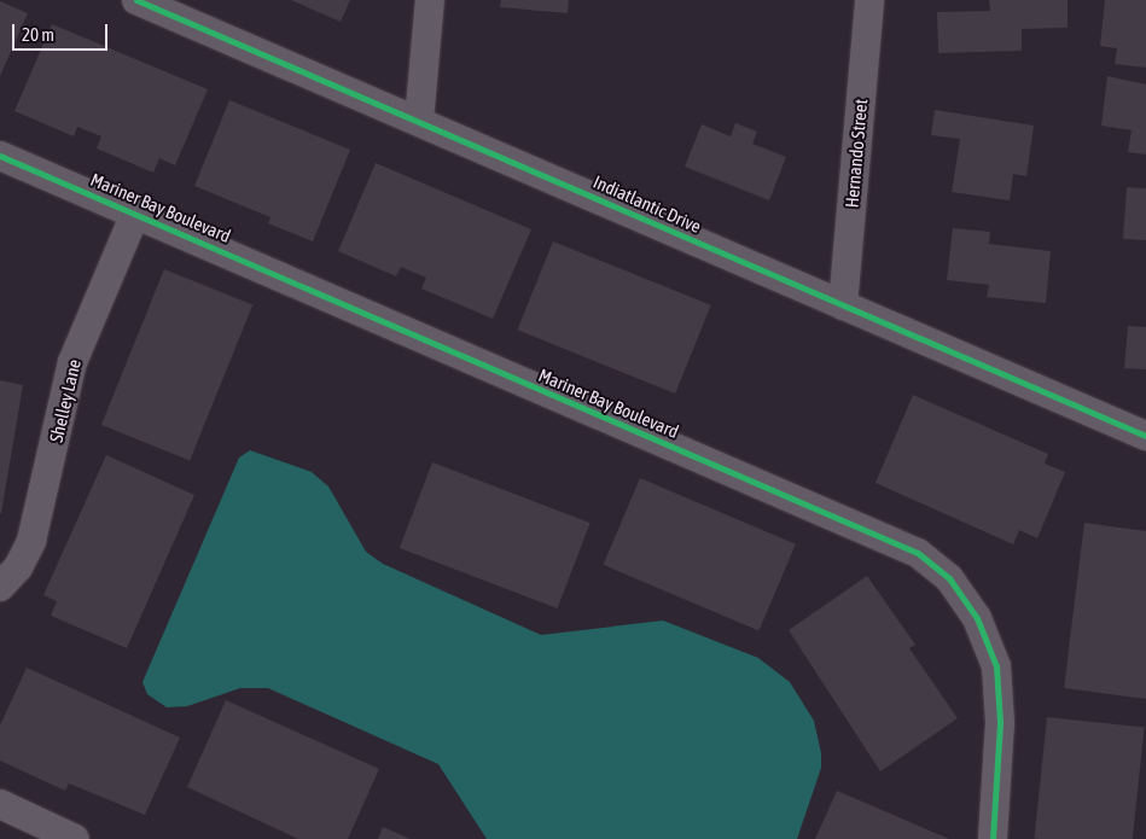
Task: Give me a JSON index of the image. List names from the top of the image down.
{
  "streets": {
    "street": [
      "Hernando Street",
      "Indiatlantic Drive",
      "Mariner Bay Boulevard",
      "Shelley Lane"
    ]
  },
  "crossings": [
    ["Hernando Street", "Indiatlantic Drive"],
    ["Mariner Bay Boulevard", "Shelley Lane"]
  ],
  "scale_bar": "20 m"
}
